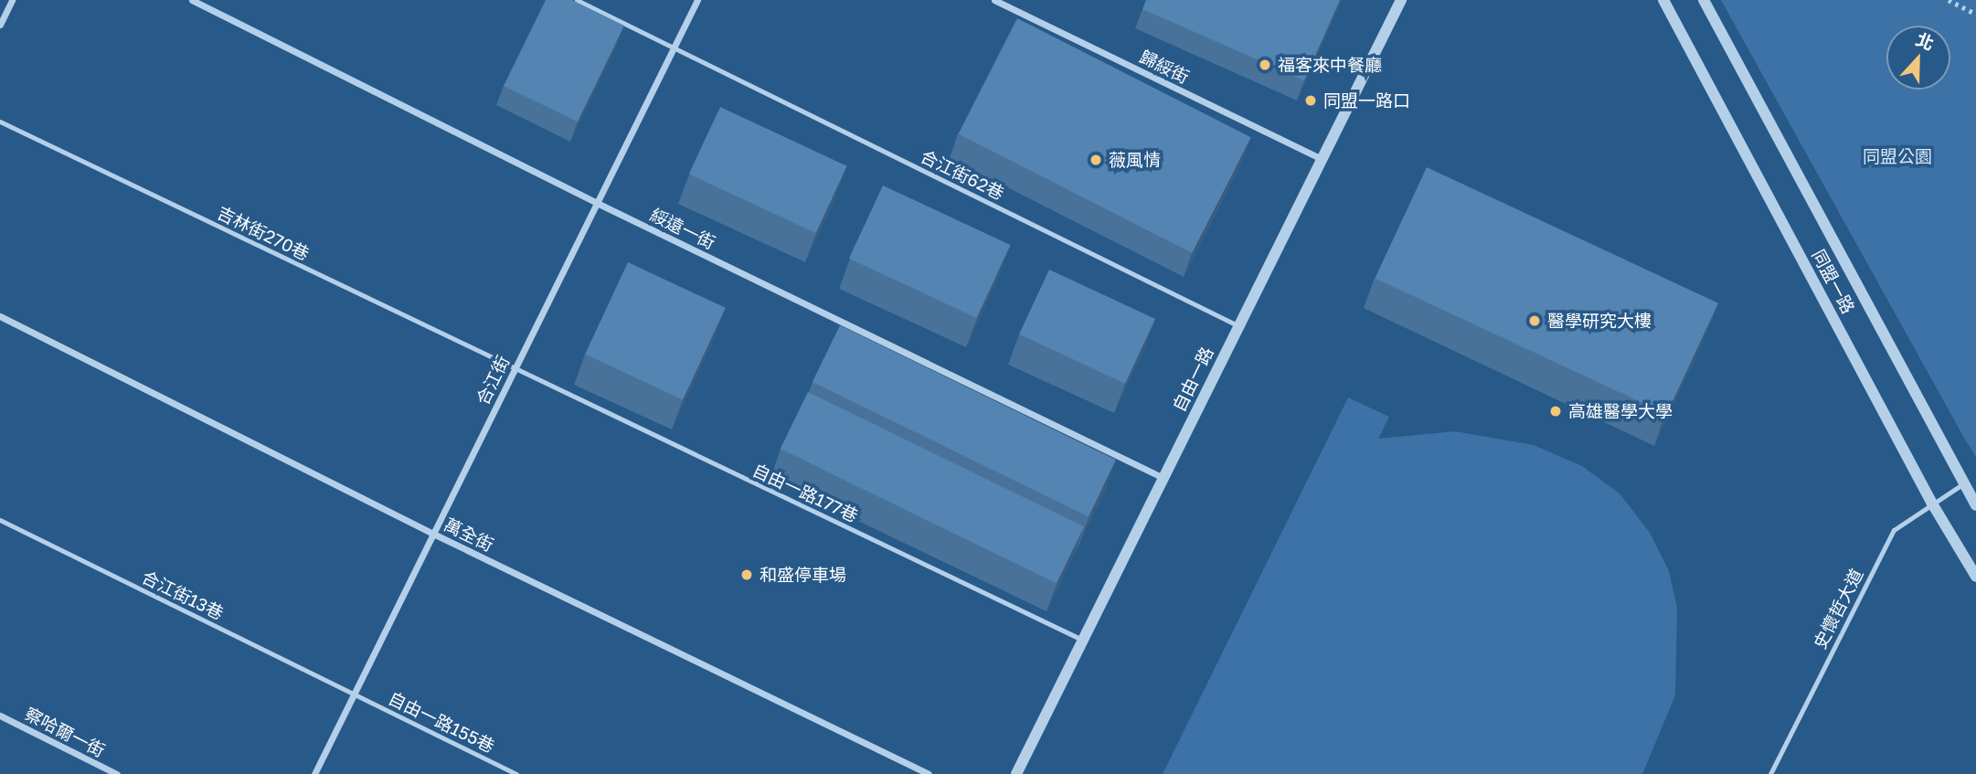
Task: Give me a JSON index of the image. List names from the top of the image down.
{
  "streets": {
    "street": [
      "歸綏街",
      "綏遠一街",
      "同盟一路",
      "自由一路",
      "合江街",
      "萬全街",
      "察哈爾一街"
    ],
    "lane": [
      "合江街62巷",
      "吉林街270巷",
      "自由一路177巷",
      "合江街13巷",
      "史懷哲大道",
      "自由一路155巷"
    ]
  },
  "crossings": [
    ["歸綏街", "自由一路"],
    ["合江街62巷", "自由一路"],
    ["合江街62巷", "合江街"],
    ["綏遠一街", "自由一路"],
    ["綏遠一街", "合江街"],
    ["吉林街270巷", "合江街"],
    ["吉林街270巷", "自由一路177巷"],
    ["同盟一路", "史懷哲大道"],
    ["自由一路", "自由一路177巷"],
    ["合江街", "自由一路177巷"],
    ["合江街", "萬全街"],
    ["合江街", "合江街13巷"],
    ["合江街", "自由一路155巷"],
    ["合江街13巷", "自由一路155巷"]
  ],
  "parks": ["同盟公園"],
  "places": [
    "福客來中餐廳",
    "同盟一路口",
    "薇風情",
    "醫學研究大樓",
    "高雄醫學大學",
    "和盛停車場"
  ],
  "north": "top"
}
